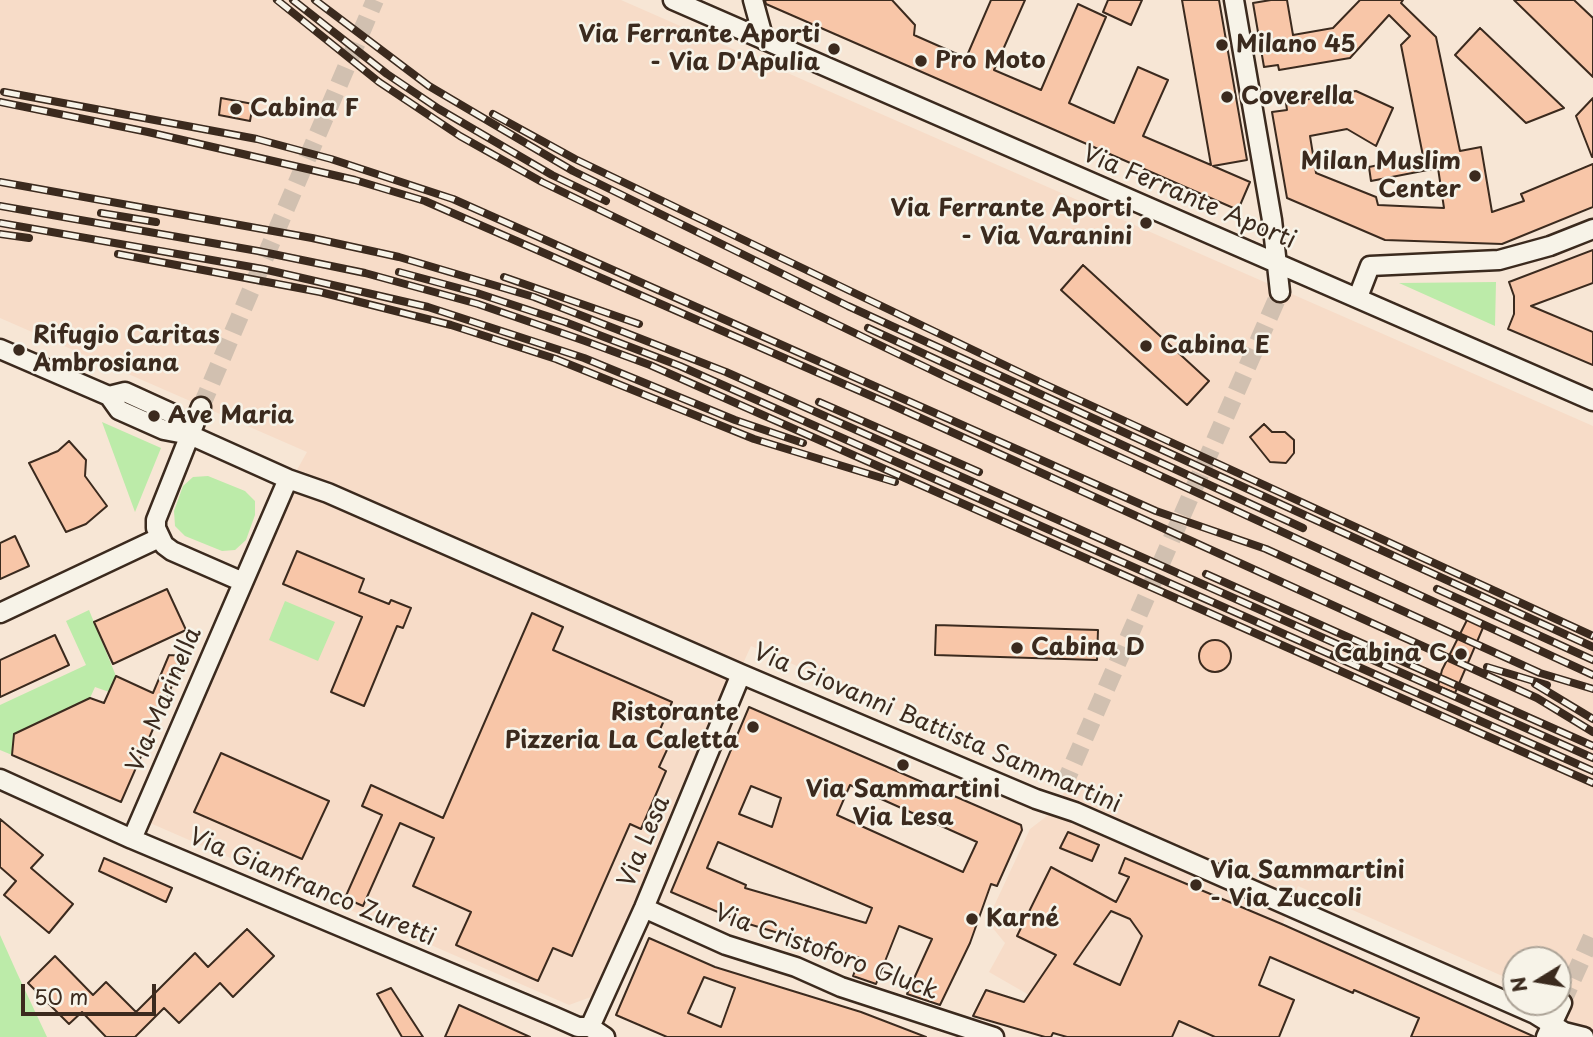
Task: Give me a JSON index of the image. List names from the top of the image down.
{
  "streets": {
    "street": [
      "Via Ferrante Aporti",
      "Via Marinella",
      "Via Giovanni Battista Sammartini",
      "Via Lesa",
      "Via Gianfranco Zuretti",
      "Via Cristoforo Gluck"
    ]
  },
  "crossings": [
    ["Via Marinella", "Via Giovanni Battista Sammartini"],
    ["Via Marinella", "Via Gianfranco Zuretti"],
    ["Via Giovanni Battista Sammartini", "Via Lesa"],
    ["Via Lesa", "Via Gianfranco Zuretti"],
    ["Via Lesa", "Via Cristoforo Gluck"]
  ],
  "places": [
    "Milano 45",
    "Via Ferrante Aporti - Via D'Apulia",
    "Pro Moto",
    "Coverella",
    "Cabina F",
    "Milan Muslim Center",
    "Via Ferrante Aporti - Via Varanini",
    "Cabina E",
    "Rifugio Caritas Ambrosiana",
    "Ave Maria",
    "Cabina D",
    "Cabina C",
    "Ristorante Pizzeria La Caletta",
    "Via Sammartini Via Lesa",
    "Via Sammartini - Via Zuccoli",
    "Karné"
  ],
  "scale_bar": "50 m",
  "north": "left"
}
